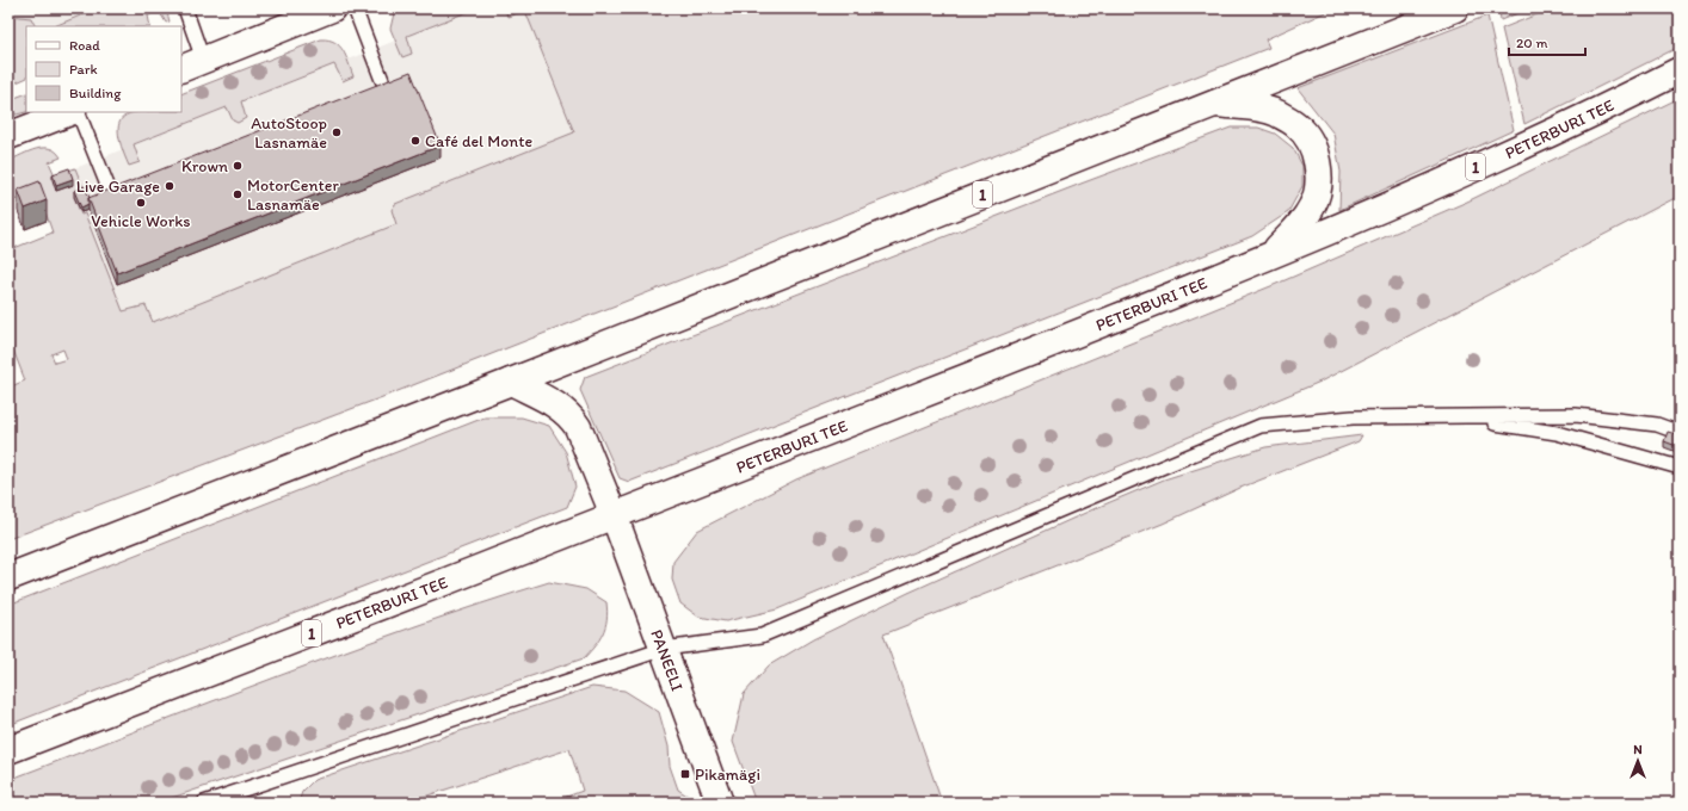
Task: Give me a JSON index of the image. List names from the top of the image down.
{
  "streets": {
    "main road": ["PETERBURI TEE", "1", "PANEELI"]
  },
  "crossings": [
    ["PETERBURI TEE", "PANEELI"]
  ],
  "places": {
    "other": [
      "AutoStoop Lasnamäe",
      "Café del Monte",
      "Krown",
      "Live Garage",
      "MotorCenter Lasnamäe",
      "Vehicle Works"
    ],
    "transit": ["Pikamägi"]
  },
  "legend": ["Road", "Park", "Building"],
  "scale_bar": "20 m",
  "north": "top"
}
